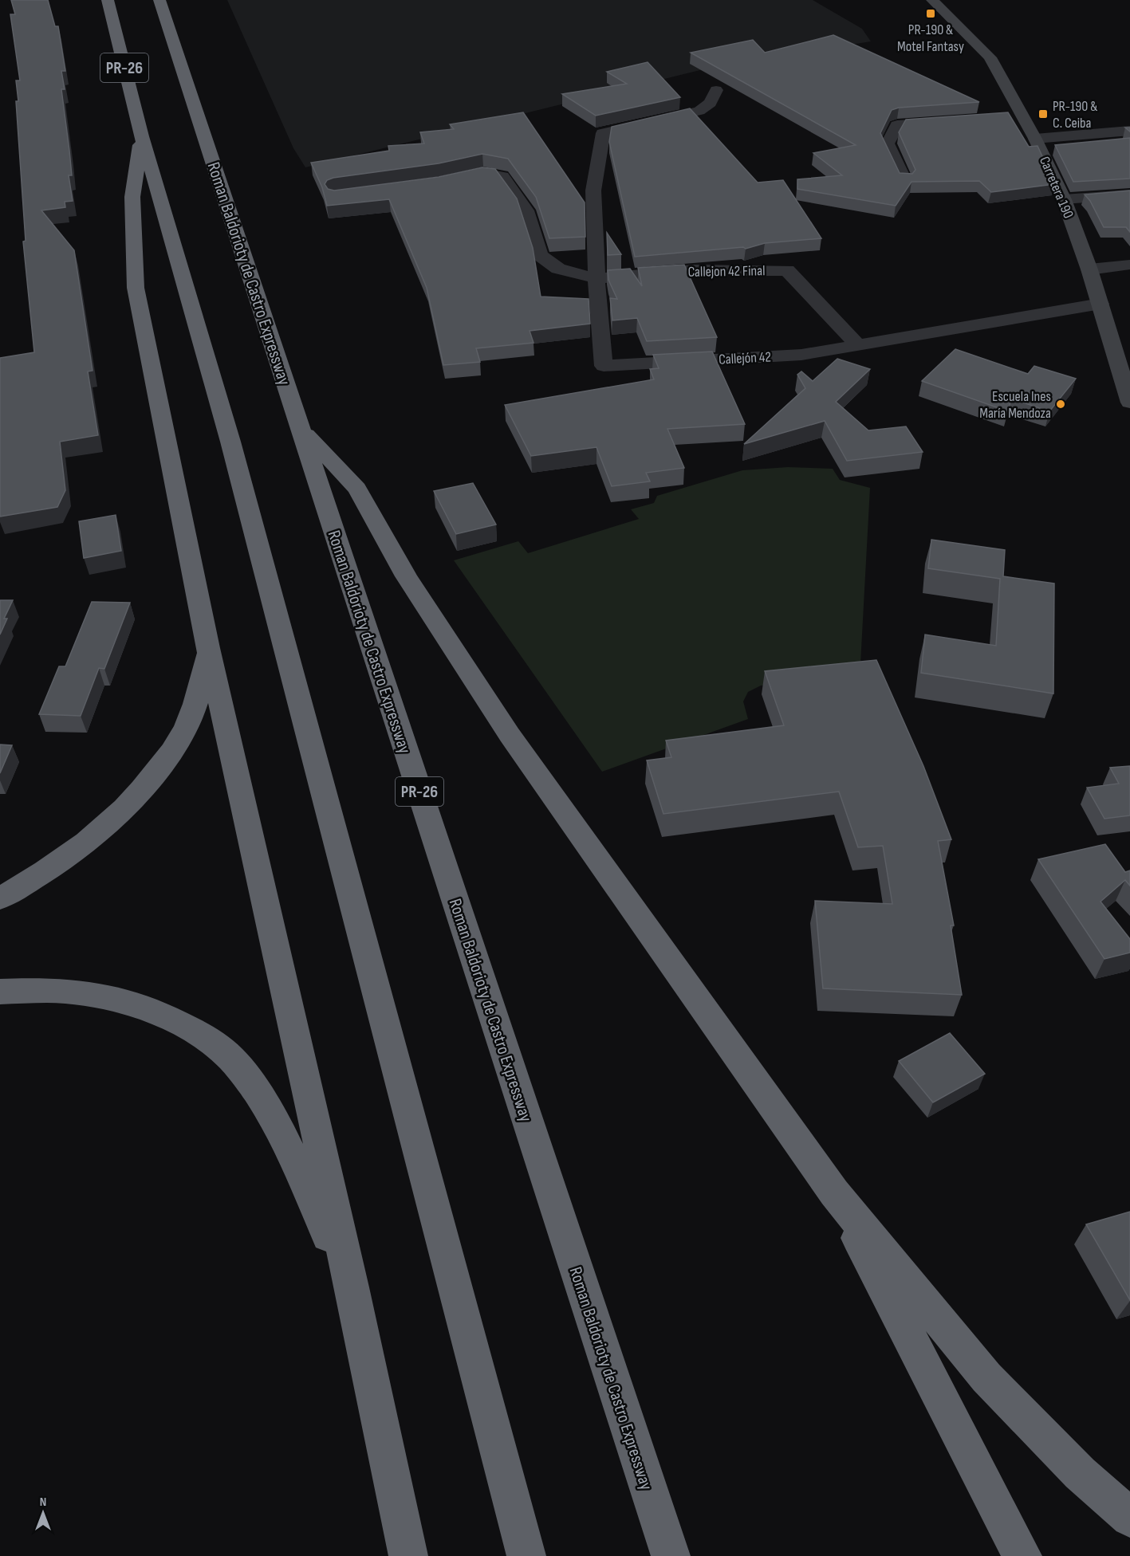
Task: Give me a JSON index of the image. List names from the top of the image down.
{
  "streets": {
    "highway": ["PR-26", "Roman Baldorioty de Castro Expressway"],
    "street": ["Carretera 190", "Callejon 42 Final", "Callejón 42"]
  },
  "crossings": [
    ["Carretera 190", "Callejón 42"],
    ["Callejon 42 Final", "Callejón 42"]
  ],
  "places": {
    "transit": ["PR-190 & Motel Fantasy", "PR-190 & C. Ceiba"],
    "other": ["Escuela Ines María Mendoza"]
  },
  "north": "top"
}
